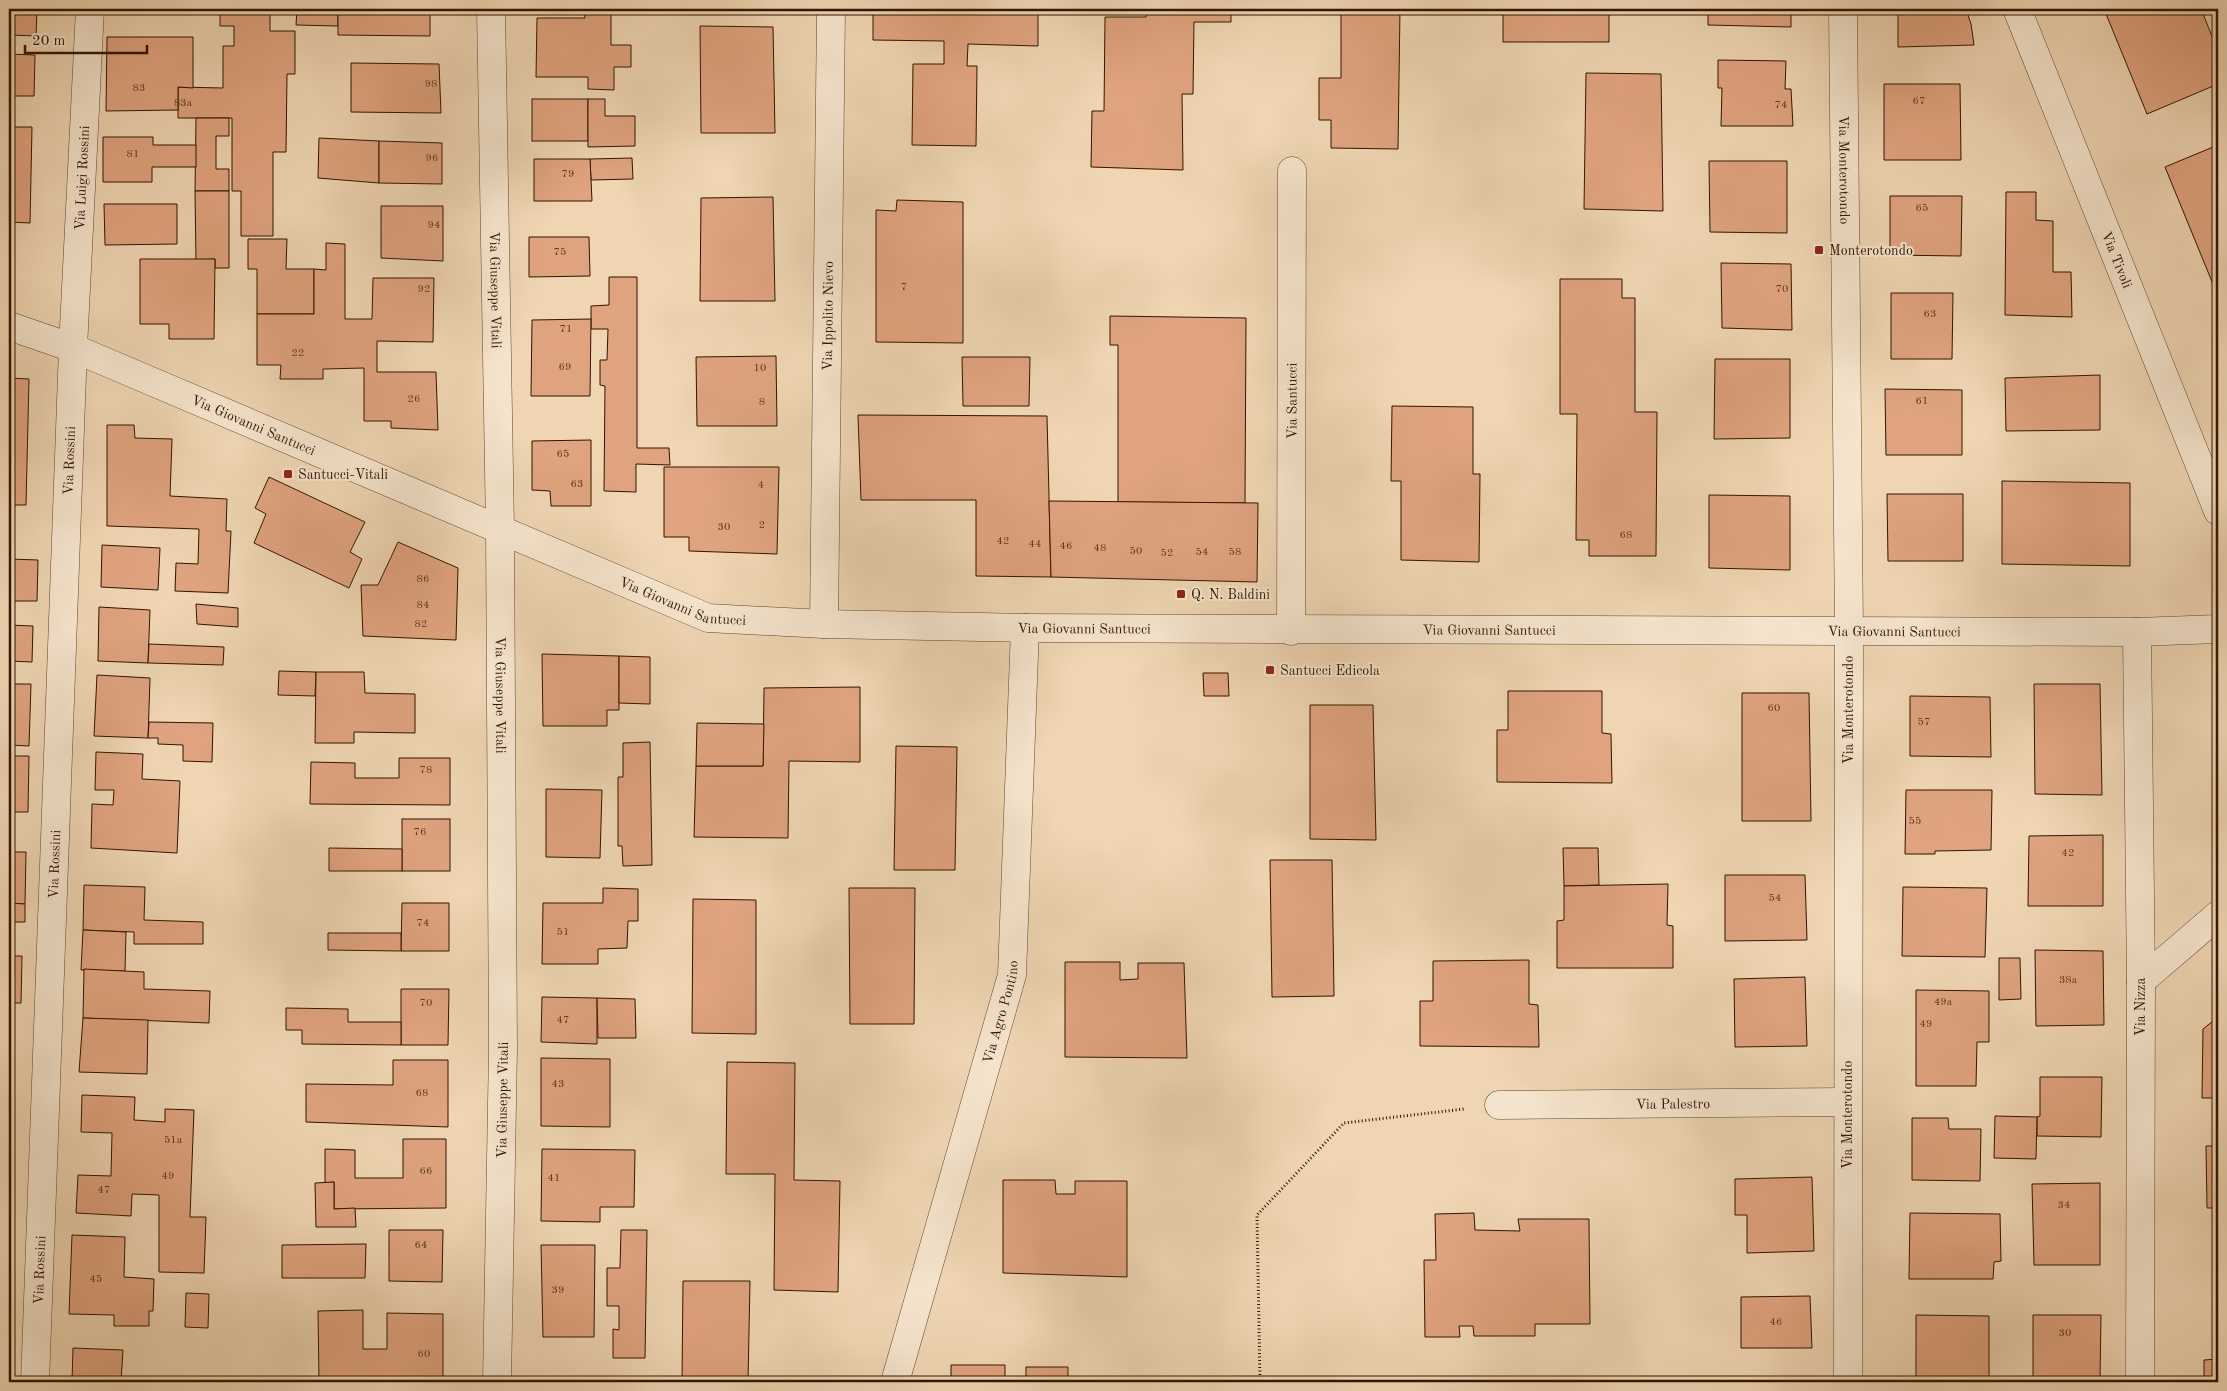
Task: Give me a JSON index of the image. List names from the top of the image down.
{
  "streets": {
    "street": [
      "Via Monterotondo",
      "Via Luigi Rossini",
      "Via Tivoli",
      "Via Giuseppe Vitali",
      "Via Ippolito Nievo",
      "Via Santucci",
      "Via Giovanni Santucci",
      "Via Rossini",
      "Via Nizza",
      "Via Agro Pontino",
      "Via Palestro"
    ]
  },
  "crossings": [
    ["Via Monterotondo", "Via Giovanni Santucci"],
    ["Via Monterotondo", "Via Palestro"],
    ["Via Luigi Rossini", "Via Giovanni Santucci"],
    ["Via Luigi Rossini", "Via Rossini"],
    ["Via Giuseppe Vitali", "Via Giovanni Santucci"],
    ["Via Ippolito Nievo", "Via Giovanni Santucci"],
    ["Via Santucci", "Via Giovanni Santucci"],
    ["Via Giovanni Santucci", "Via Rossini"],
    ["Via Giovanni Santucci", "Via Nizza"],
    ["Via Giovanni Santucci", "Via Agro Pontino"]
  ],
  "places": {
    "transit": [
      "Monterotondo",
      "Santucci-Vitali",
      "Q. N. Baldini",
      "Santucci Edicola"
    ]
  },
  "house_numbers": [
    "98",
    "83",
    "67",
    "83a",
    "74",
    "81",
    "96",
    "79",
    "65",
    "94",
    "75",
    "7",
    "92",
    "70",
    "63",
    "71",
    "22",
    "69",
    "10",
    "26",
    "61",
    "8",
    "65",
    "63",
    "4",
    "2",
    "30",
    "68",
    "42",
    "44",
    "46",
    "48",
    "50",
    "54",
    "58",
    "52",
    "86",
    "84",
    "82",
    "60",
    "57",
    "78",
    "55",
    "76",
    "42",
    "54",
    "74",
    "51",
    "38a",
    "49a",
    "70",
    "47",
    "49",
    "43",
    "68",
    "51a",
    "66",
    "49",
    "41",
    "47",
    "34",
    "64",
    "45",
    "39",
    "46",
    "30",
    "60"
  ],
  "scale_bar": "20 m"
}
